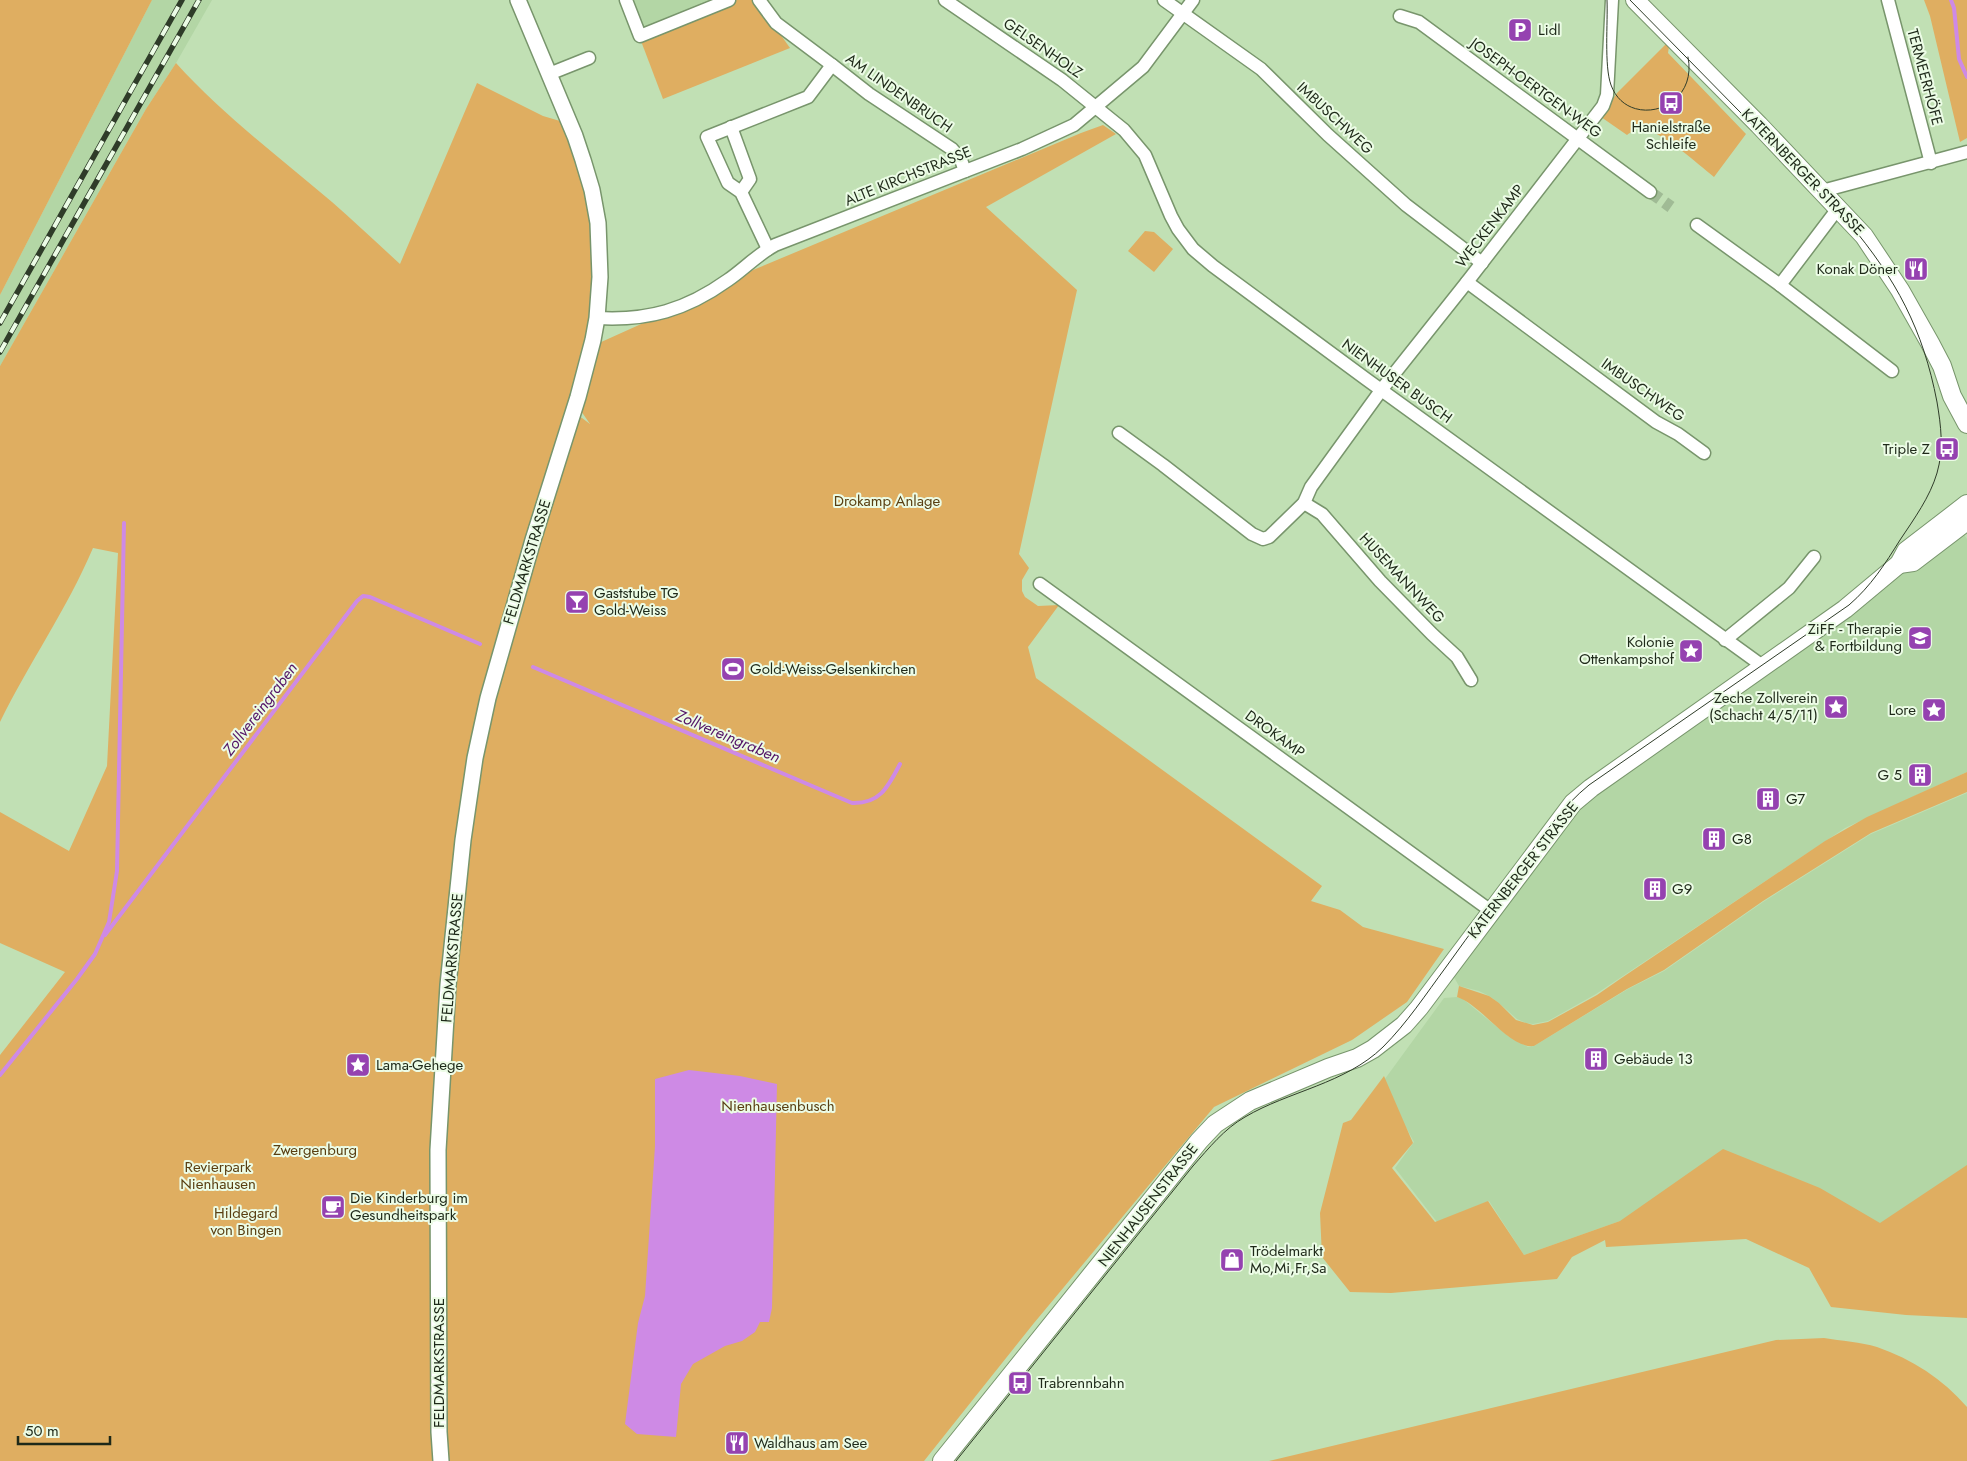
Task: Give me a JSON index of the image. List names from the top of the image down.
{
  "streets": {
    "main road": ["KATERNBERGER STRASSE", "NIENHAUSENSTRASSE"],
    "street": [
      "GELSENHOLZ",
      "TERMEERHÖFE",
      "JOSEPH-OERTGEN-WEG",
      "AM LINDENBRUCH",
      "IMBUSCHWEG",
      "ALTE KIRCHSTRASSE",
      "WECKENKAMP",
      "NIENHUSER BUSCH",
      "FELDMARKSTRASSE",
      "HUSEMANNWEG",
      "DROKAMP"
    ]
  },
  "crossings": [
    ["GELSENHOLZ", "ALTE KIRCHSTRASSE"],
    ["GELSENHOLZ", "NIENHUSER BUSCH"],
    ["JOSEPH-OERTGEN-WEG", "WECKENKAMP"],
    ["AM LINDENBRUCH", "ALTE KIRCHSTRASSE"],
    ["IMBUSCHWEG", "ALTE KIRCHSTRASSE"],
    ["IMBUSCHWEG", "WECKENKAMP"],
    ["KATERNBERGER STRASSE", "NIENHUSER BUSCH"],
    ["KATERNBERGER STRASSE", "DROKAMP"],
    ["KATERNBERGER STRASSE", "NIENHAUSENSTRASSE"],
    ["ALTE KIRCHSTRASSE", "NIENHUSER BUSCH"],
    ["ALTE KIRCHSTRASSE", "FELDMARKSTRASSE"],
    ["WECKENKAMP", "NIENHUSER BUSCH"]
  ],
  "water": ["Zollvereingraben"],
  "parks": [
    "Drokamp Anlage",
    "Nienhausenbusch",
    "Zwergenburg",
    "Revierpark Nienhausen",
    "Hildegard von Bingen"
  ],
  "places": {
    "parking": ["Lidl"],
    "bus stop": ["Hanielstraße Schleife", "Triple Z", "Trabrennbahn"],
    "restaurant": ["Konak Döner", "Waldhaus am See"],
    "bar": ["Gaststube TG Gold-Weiss"],
    "school or university": ["ZiFF - Therapie & Fortbildung"],
    "place": [
      "Kolonie Ottenkampshof",
      "Zeche Zollverein (Schacht 4/5/11)",
      "Lore",
      "Lama-Gehege"
    ],
    "sports": ["Gold-Weiss-Gelsenkirchen"],
    "building": [
      "G 5",
      "G7",
      "G8",
      "G9",
      "Gebäude 13"
    ],
    "cafe": ["Die Kinderburg im Gesundheitspark"],
    "shop": ["Trödelmarkt Mo,Mi,Fr,Sa"]
  },
  "scale_bar": "50 m"
}
